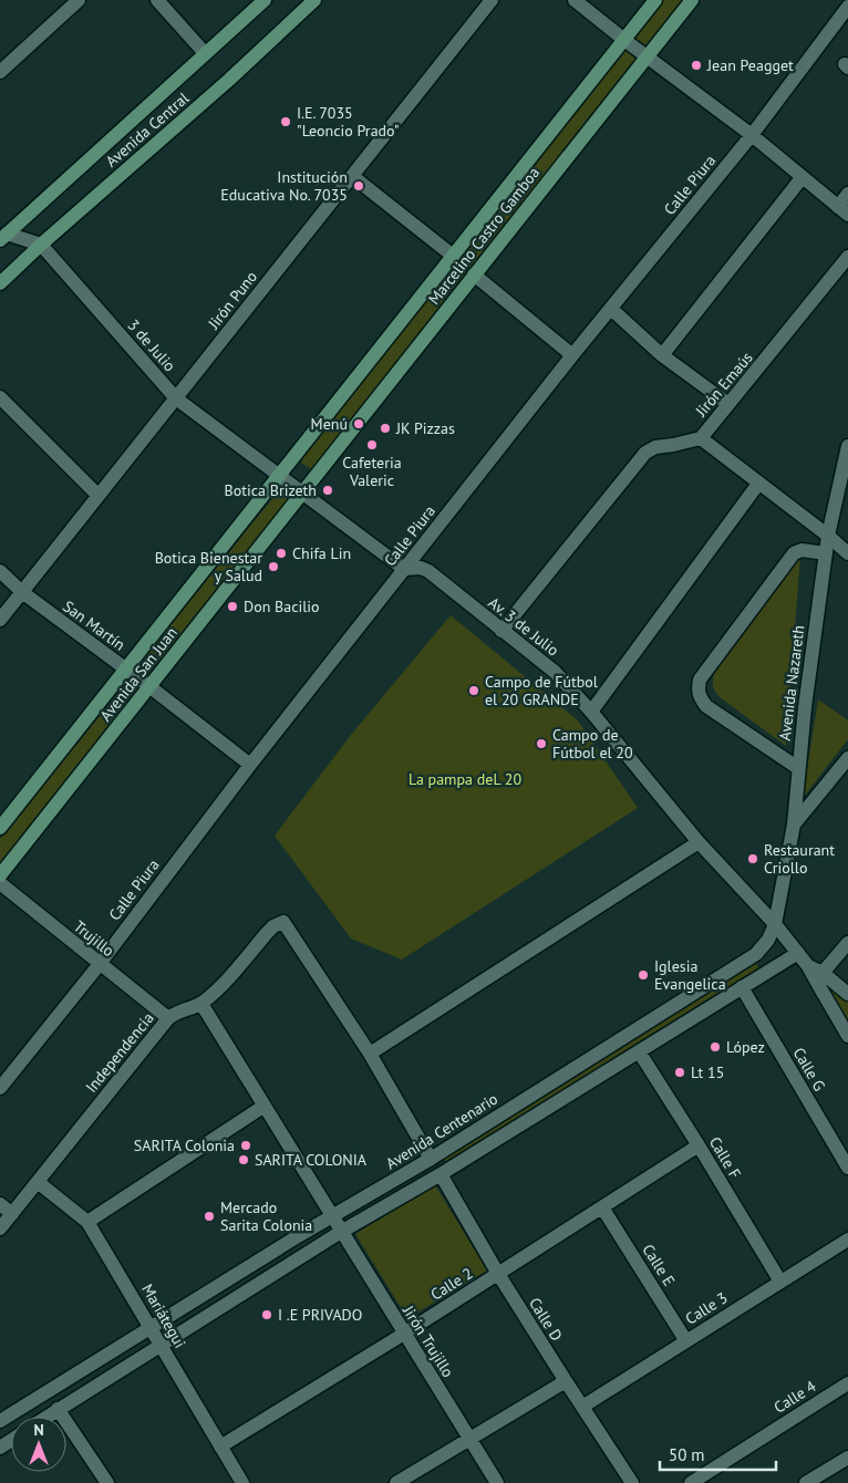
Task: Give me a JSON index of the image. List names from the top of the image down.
{
  "streets": {
    "main road": ["Avenida Central", "Marcelino Castro Gamboa", "Avenida San Juan"],
    "street": [
      "Calle Piura",
      "Jirón Puno",
      "3 de Julio",
      "Jirón Emaús",
      "San Martín",
      "Av. 3 de Julio",
      "Avenida Nazareth",
      "Trujillo",
      "Independencia",
      "Calle G",
      "Avenida Centenario",
      "Calle F",
      "Calle E",
      "Calle 2",
      "Calle 3",
      "Mariátegui",
      "Calle D",
      "Jirón Trujillo",
      "Calle 4"
    ]
  },
  "crossings": [
    ["Avenida Central", "3 de Julio"],
    ["Calle Piura", "San Martín"],
    ["Calle Piura", "Av. 3 de Julio"],
    ["Calle Piura", "Trujillo"],
    ["Marcelino Castro Gamboa", "3 de Julio"],
    ["Marcelino Castro Gamboa", "Av. 3 de Julio"],
    ["Marcelino Castro Gamboa", "Avenida San Juan"],
    ["Jirón Puno", "3 de Julio"],
    ["Jirón Puno", "San Martín"],
    ["3 de Julio", "Av. 3 de Julio"],
    ["3 de Julio", "Avenida San Juan"],
    ["Jirón Emaús", "Av. 3 de Julio"],
    ["San Martín", "Avenida San Juan"],
    ["Av. 3 de Julio", "Avenida San Juan"],
    ["Av. 3 de Julio", "Avenida Nazareth"],
    ["Av. 3 de Julio", "Avenida Centenario"],
    ["Avenida Nazareth", "Avenida Centenario"],
    ["Trujillo", "Independencia"],
    ["Independencia", "Mariátegui"],
    ["Independencia", "Jirón Trujillo"],
    ["Avenida Centenario", "Mariátegui"],
    ["Avenida Centenario", "Jirón Trujillo"],
    ["Calle F", "Calle 2"],
    ["Calle F", "Calle 3"],
    ["Calle E", "Calle 2"],
    ["Calle E", "Calle 3"],
    ["Calle 2", "Mariátegui"],
    ["Calle 2", "Calle D"],
    ["Calle 2", "Jirón Trujillo"],
    ["Calle 3", "Calle D"]
  ],
  "parks": ["La pampa deL 20"],
  "places": [
    "Jean Peagget",
    "I.E. 7035 \"Leoncio Prado\"",
    "Institución Educativa No. 7035",
    "Menú",
    "JK Pizzas",
    "Cafeteria Valeric",
    "Botica Brizeth",
    "Chifa Lin",
    "Botica Bienestar y Salud",
    "Don Bacilio",
    "Campo de Fútbol el 20 GRANDE",
    "Campo de Fútbol el 20",
    "Restaurant Criollo",
    "Iglesia Evangelica",
    "López",
    "Lt 15",
    "SARITA Colonia",
    "SARITA COLONIA",
    "Mercado Sarita Colonia",
    "I .E PRIVADO"
  ],
  "scale_bar": "50 m",
  "north": "top"
}
